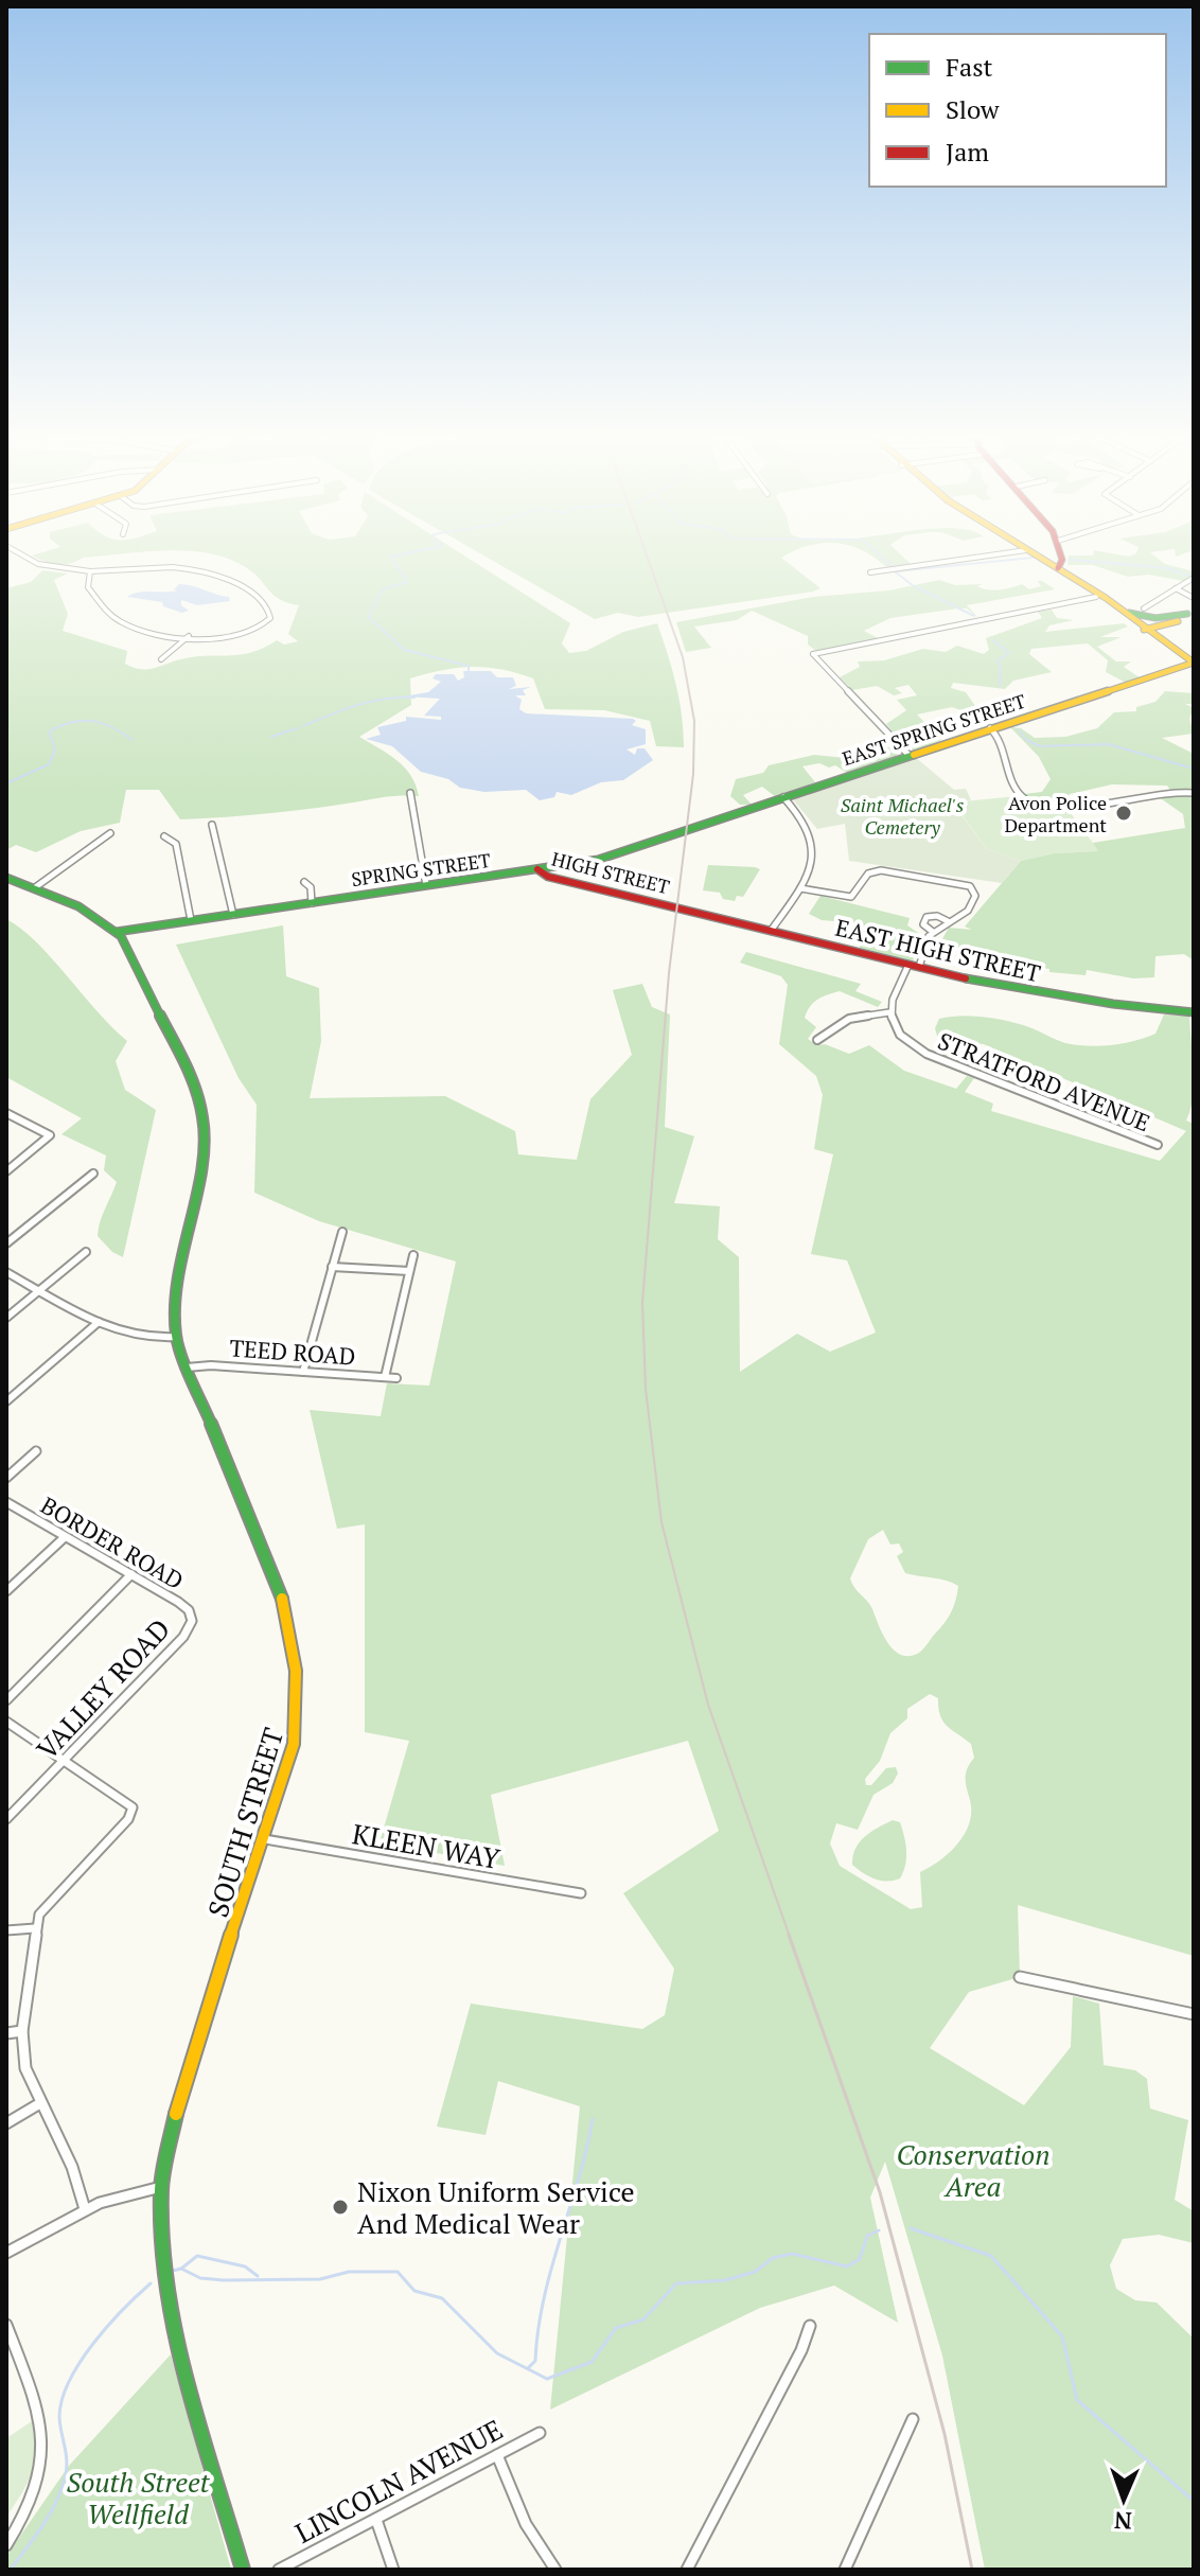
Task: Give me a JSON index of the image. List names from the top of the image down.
{
  "streets": {
    "main road": [
      "EAST SPRING STREET",
      "SPRING STREET",
      "HIGH STREET",
      "EAST HIGH STREET",
      "SOUTH STREET"
    ],
    "street": [
      "STRATFORD AVENUE",
      "TEED ROAD",
      "BORDER ROAD",
      "VALLEY ROAD",
      "KLEEN WAY",
      "LINCOLN AVENUE"
    ]
  },
  "crossings": [
    ["EAST SPRING STREET", "SPRING STREET"],
    ["SPRING STREET", "HIGH STREET"],
    ["SPRING STREET", "SOUTH STREET"],
    ["HIGH STREET", "EAST HIGH STREET"],
    ["TEED ROAD", "SOUTH STREET"],
    ["BORDER ROAD", "VALLEY ROAD"],
    ["SOUTH STREET", "KLEEN WAY"]
  ],
  "parks": ["Saint Michael's Cemetery", "Conservation Area", "South Street Wellfield"],
  "places": ["Avon Police Department", "Nixon Uniform Service And Medical Wear"],
  "legend": ["Fast", "Slow", "Jam"],
  "north": "bottom"
}
